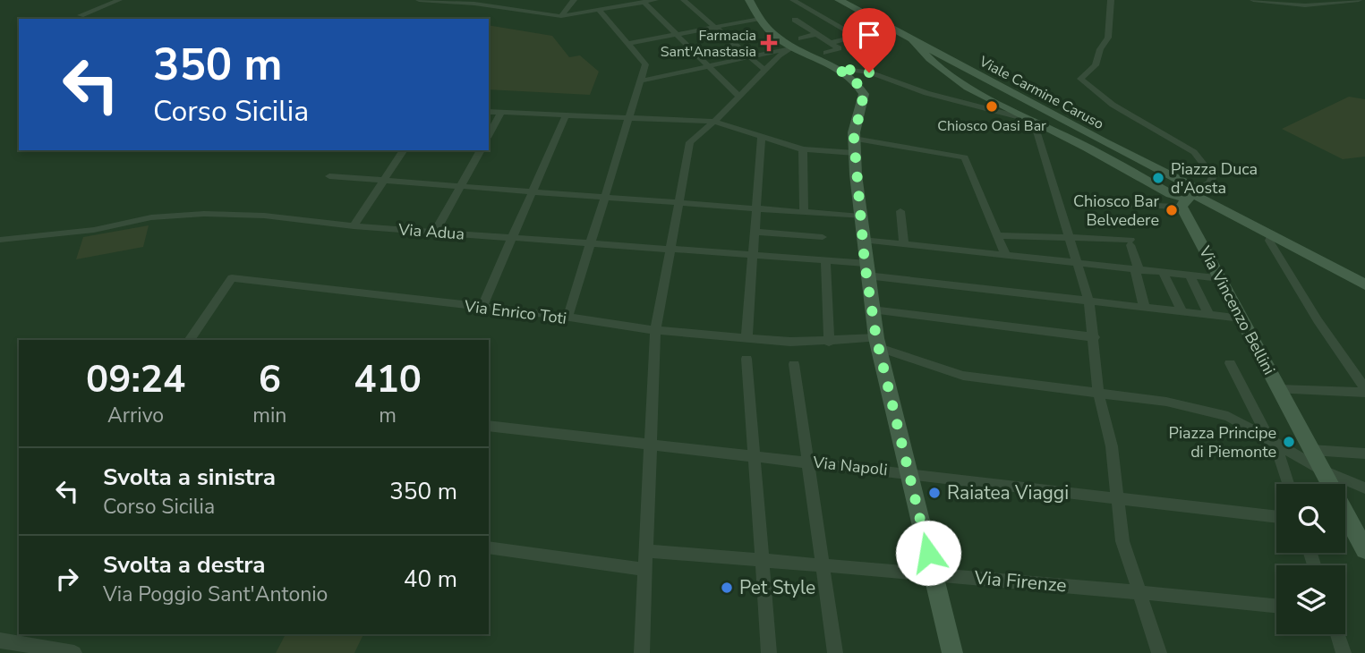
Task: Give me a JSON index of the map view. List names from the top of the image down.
{
  "streets": {
    "street": [
      "Viale Carmine Caruso",
      "Via Adua",
      "Via Vincenzo Bellini",
      "Via Enrico Toti",
      "Via Napoli",
      "Via Firenze"
    ]
  },
  "crossings": [
    ["Viale Carmine Caruso", "Via Vincenzo Bellini"],
    ["Via Adua", "Via Vincenzo Bellini"]
  ],
  "places": {
    "health": ["Farmacia Sant'Anastasia"],
    "other": [
      "Chiosco Oasi Bar",
      "Piazza Duca d'Aosta",
      "Chiosco Bar Belvedere",
      "Piazza Principe di Piemonte",
      "Raiatea Viaggi",
      "Pet Style"
    ]
  },
  "page": {
    "turn": ["350 m", "Corso Sicilia"],
    "eta": [
      "09:24",
      "Arrivo",
      "6",
      "min",
      "410",
      "m"
    ],
    "list": [
      {
        "name": "Svolta a sinistra",
        "note": "Corso Sicilia",
        "value": "350 m"
      },
      {
        "name": "Svolta a destra",
        "note": "Via Poggio Sant'Antonio",
        "value": "40 m"
      }
    ]
  }
}
